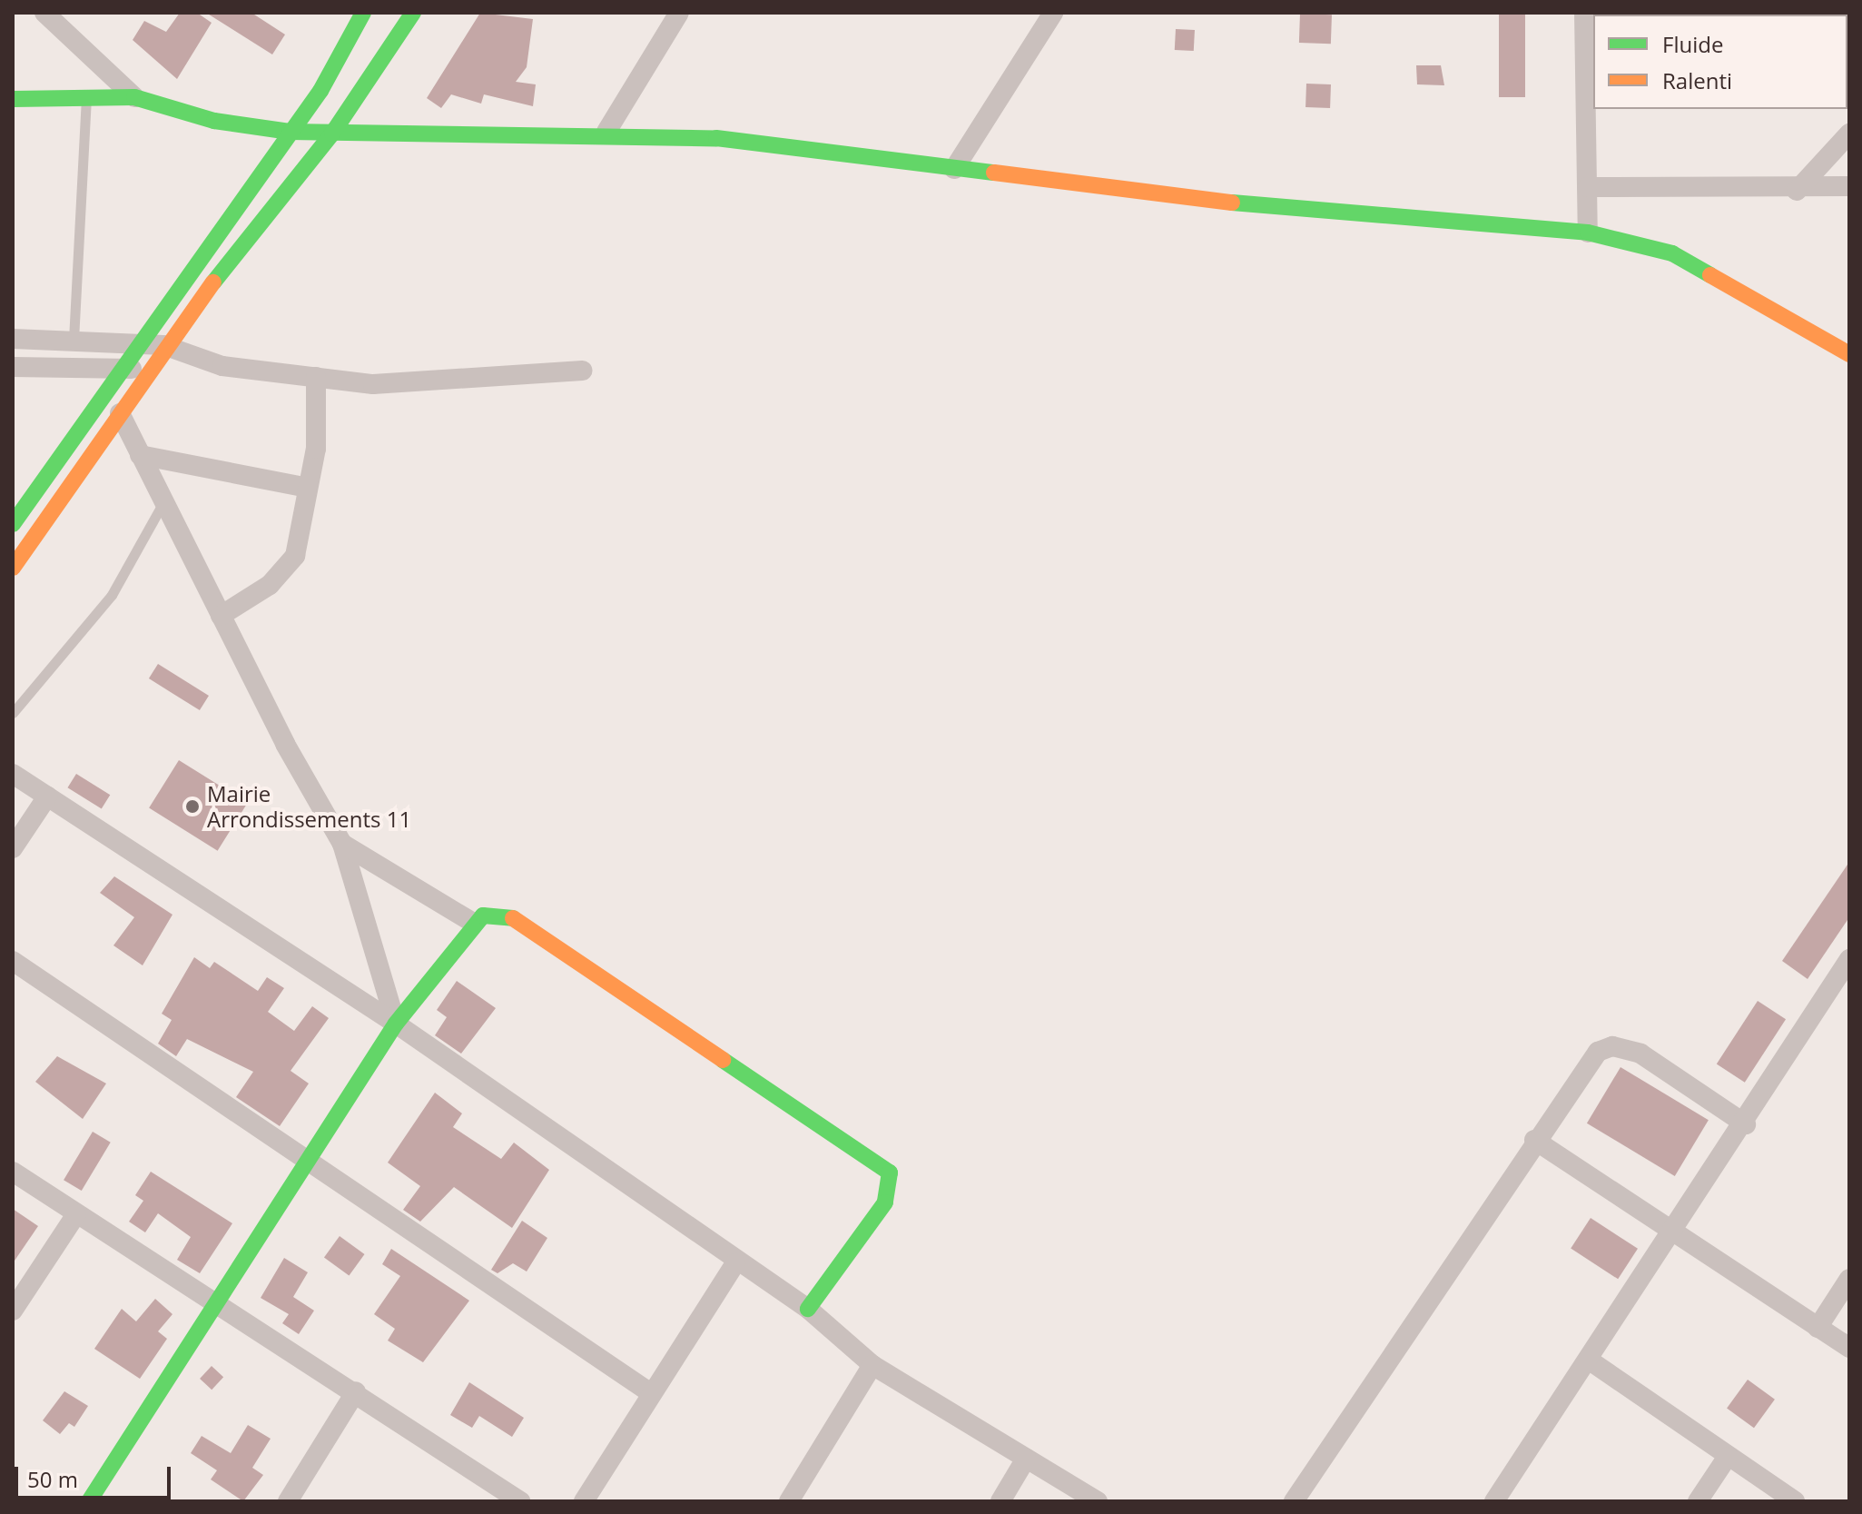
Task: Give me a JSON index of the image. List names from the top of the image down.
{
  "places": ["Mairie Arrondissements 11"],
  "legend": ["Fluide", "Ralenti"],
  "scale_bar": "50 m"
}
